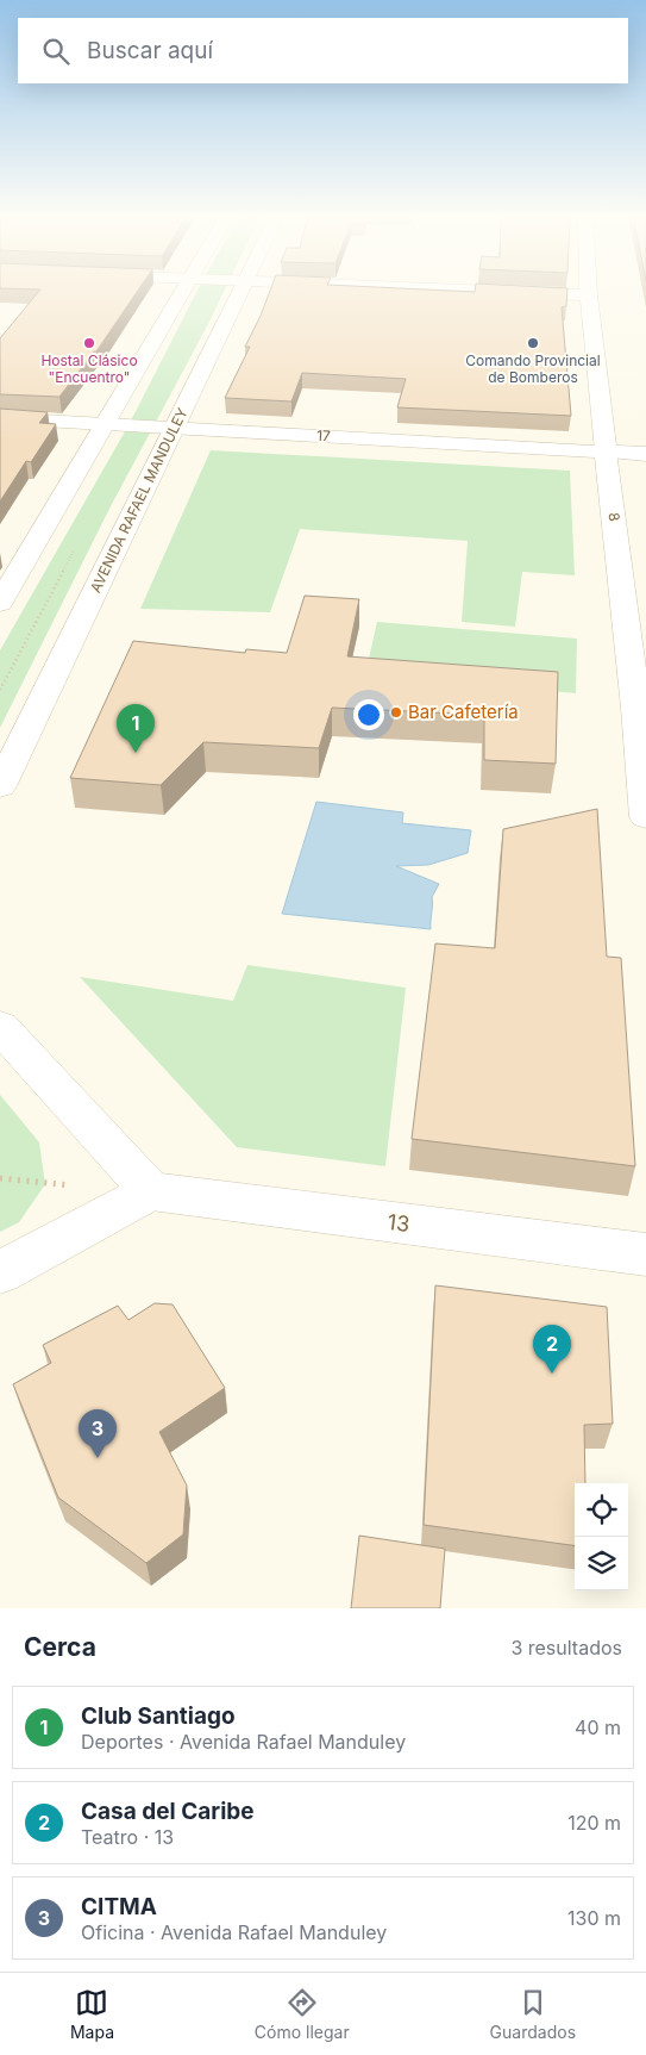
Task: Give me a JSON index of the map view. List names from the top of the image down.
{
  "streets": {
    "street": [
      "17",
      "AVENIDA RAFAEL MANDULEY",
      "8",
      "13"
    ]
  },
  "crossings": [
    ["17", "AVENIDA RAFAEL MANDULEY"],
    ["17", "8"]
  ],
  "places": ["Hostal Clásico \"Encuentro\"", "Comando Provincial de Bomberos", "Bar Cafetería"],
  "page": {
    "search": "Buscar aquí",
    "pins": ["1", "2", "3"],
    "heading": ["Cerca", "3 resultados"],
    "list": [
      {
        "mark": "1",
        "name": "Club Santiago",
        "note": "Deportes · Avenida Rafael Manduley",
        "value": "40 m"
      },
      {
        "mark": "2",
        "name": "Casa del Caribe",
        "note": "Teatro · 13",
        "value": "120 m"
      },
      {
        "mark": "3",
        "name": "CITMA",
        "note": "Oficina · Avenida Rafael Manduley",
        "value": "130 m"
      }
    ],
    "nav": ["Mapa", "Cómo llegar", "Guardados"]
  }
}
